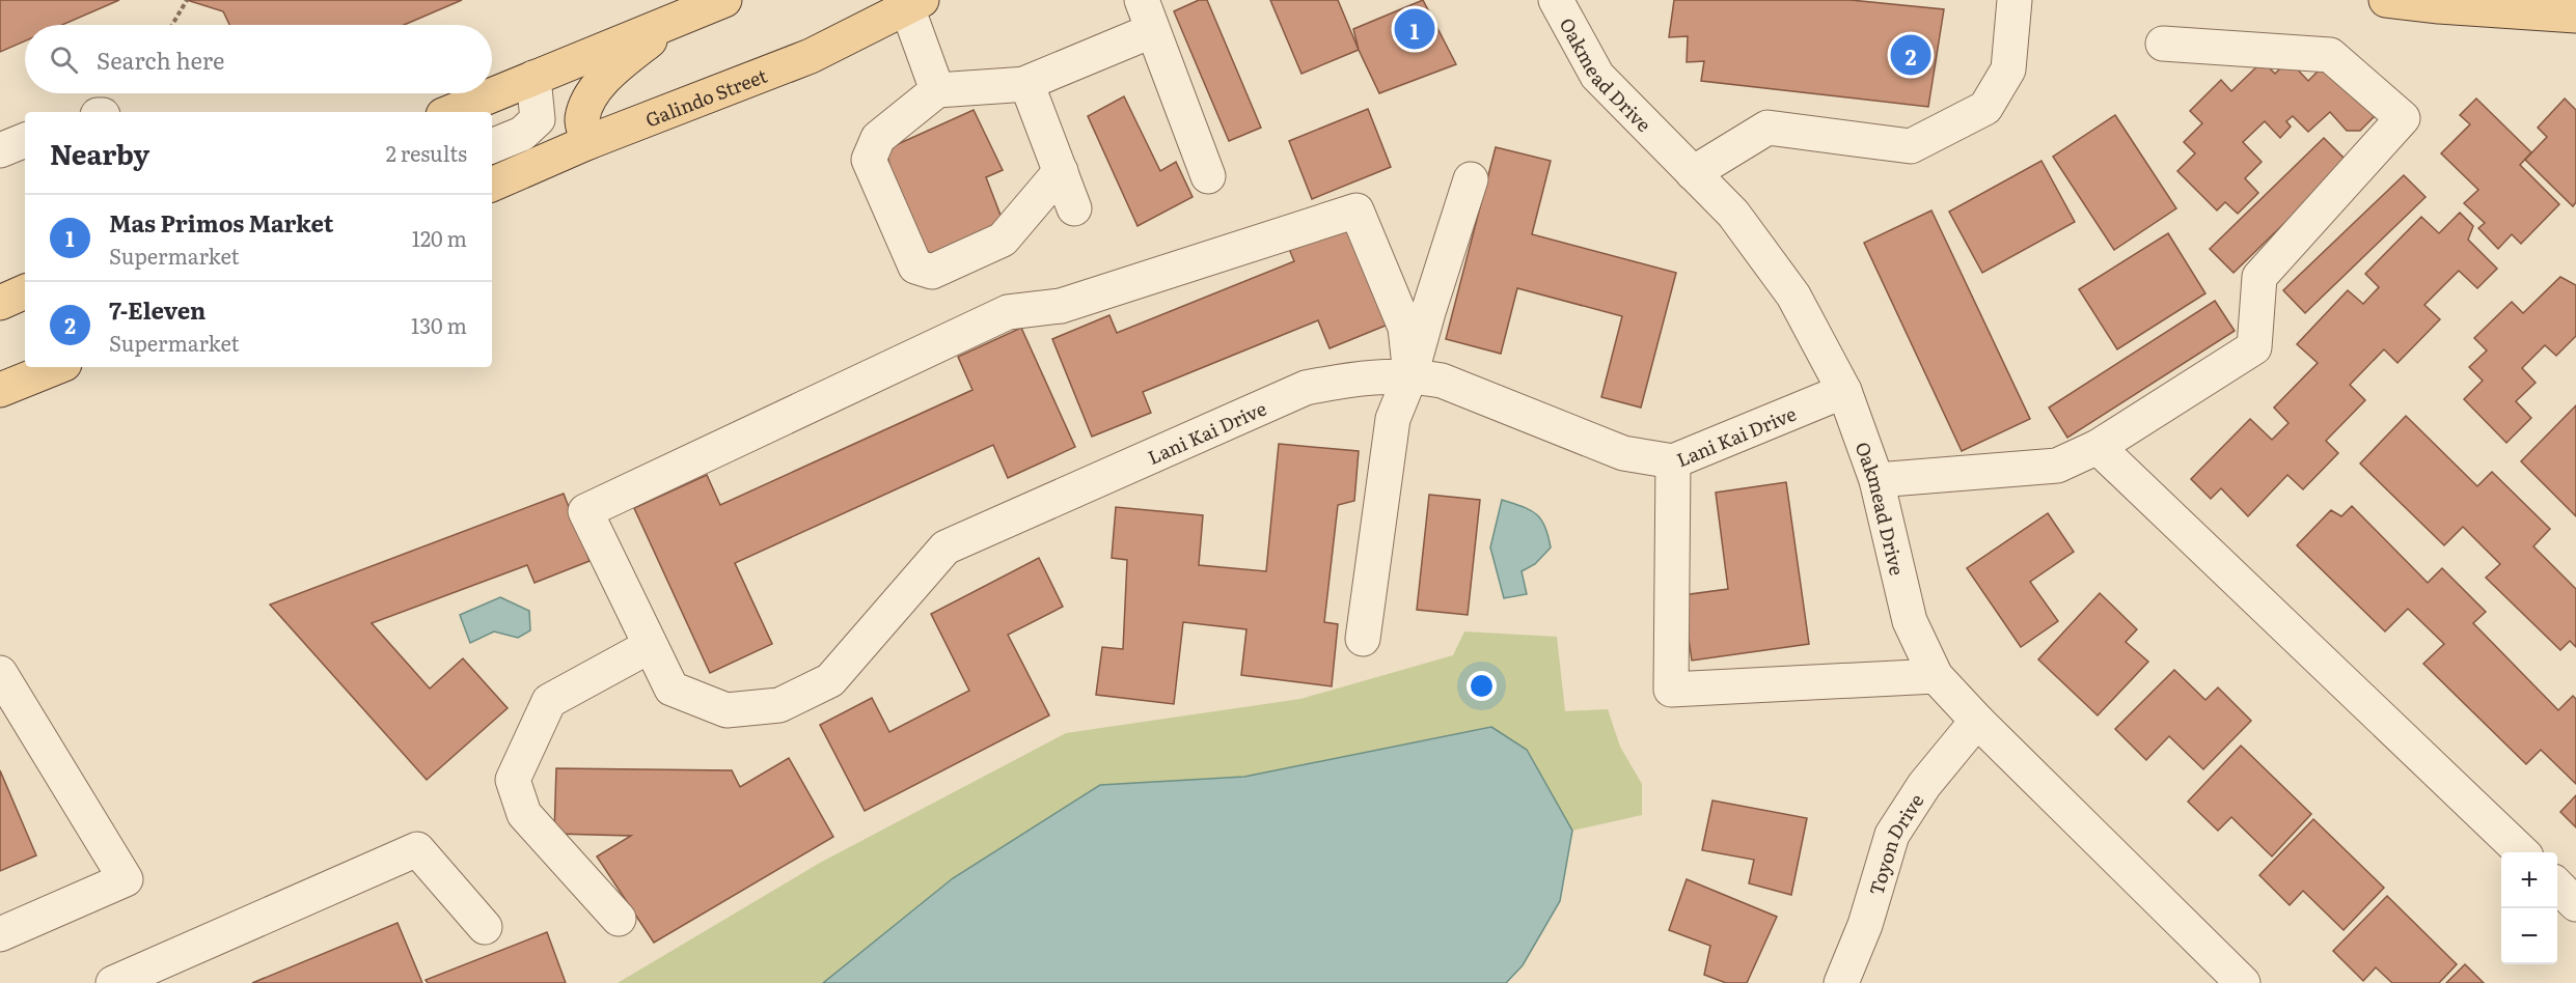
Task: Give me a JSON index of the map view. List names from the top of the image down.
{
  "streets": {
    "main road": ["Galindo Street"],
    "street": ["Oakmead Drive", "Lani Kai Drive", "Toyon Drive"]
  },
  "crossings": [
    ["Oakmead Drive", "Lani Kai Drive"],
    ["Oakmead Drive", "Toyon Drive"]
  ],
  "page": {
    "pins": ["1", "2"],
    "search": "Search here",
    "heading": ["Nearby", "2 results"],
    "list": [
      {
        "mark": "1",
        "name": "Mas Primos Market",
        "note": "Supermarket",
        "value": "120 m"
      },
      {
        "mark": "2",
        "name": "7-Eleven",
        "note": "Supermarket",
        "value": "130 m"
      }
    ],
    "map_buttons": ["+", "−"]
  }
}
